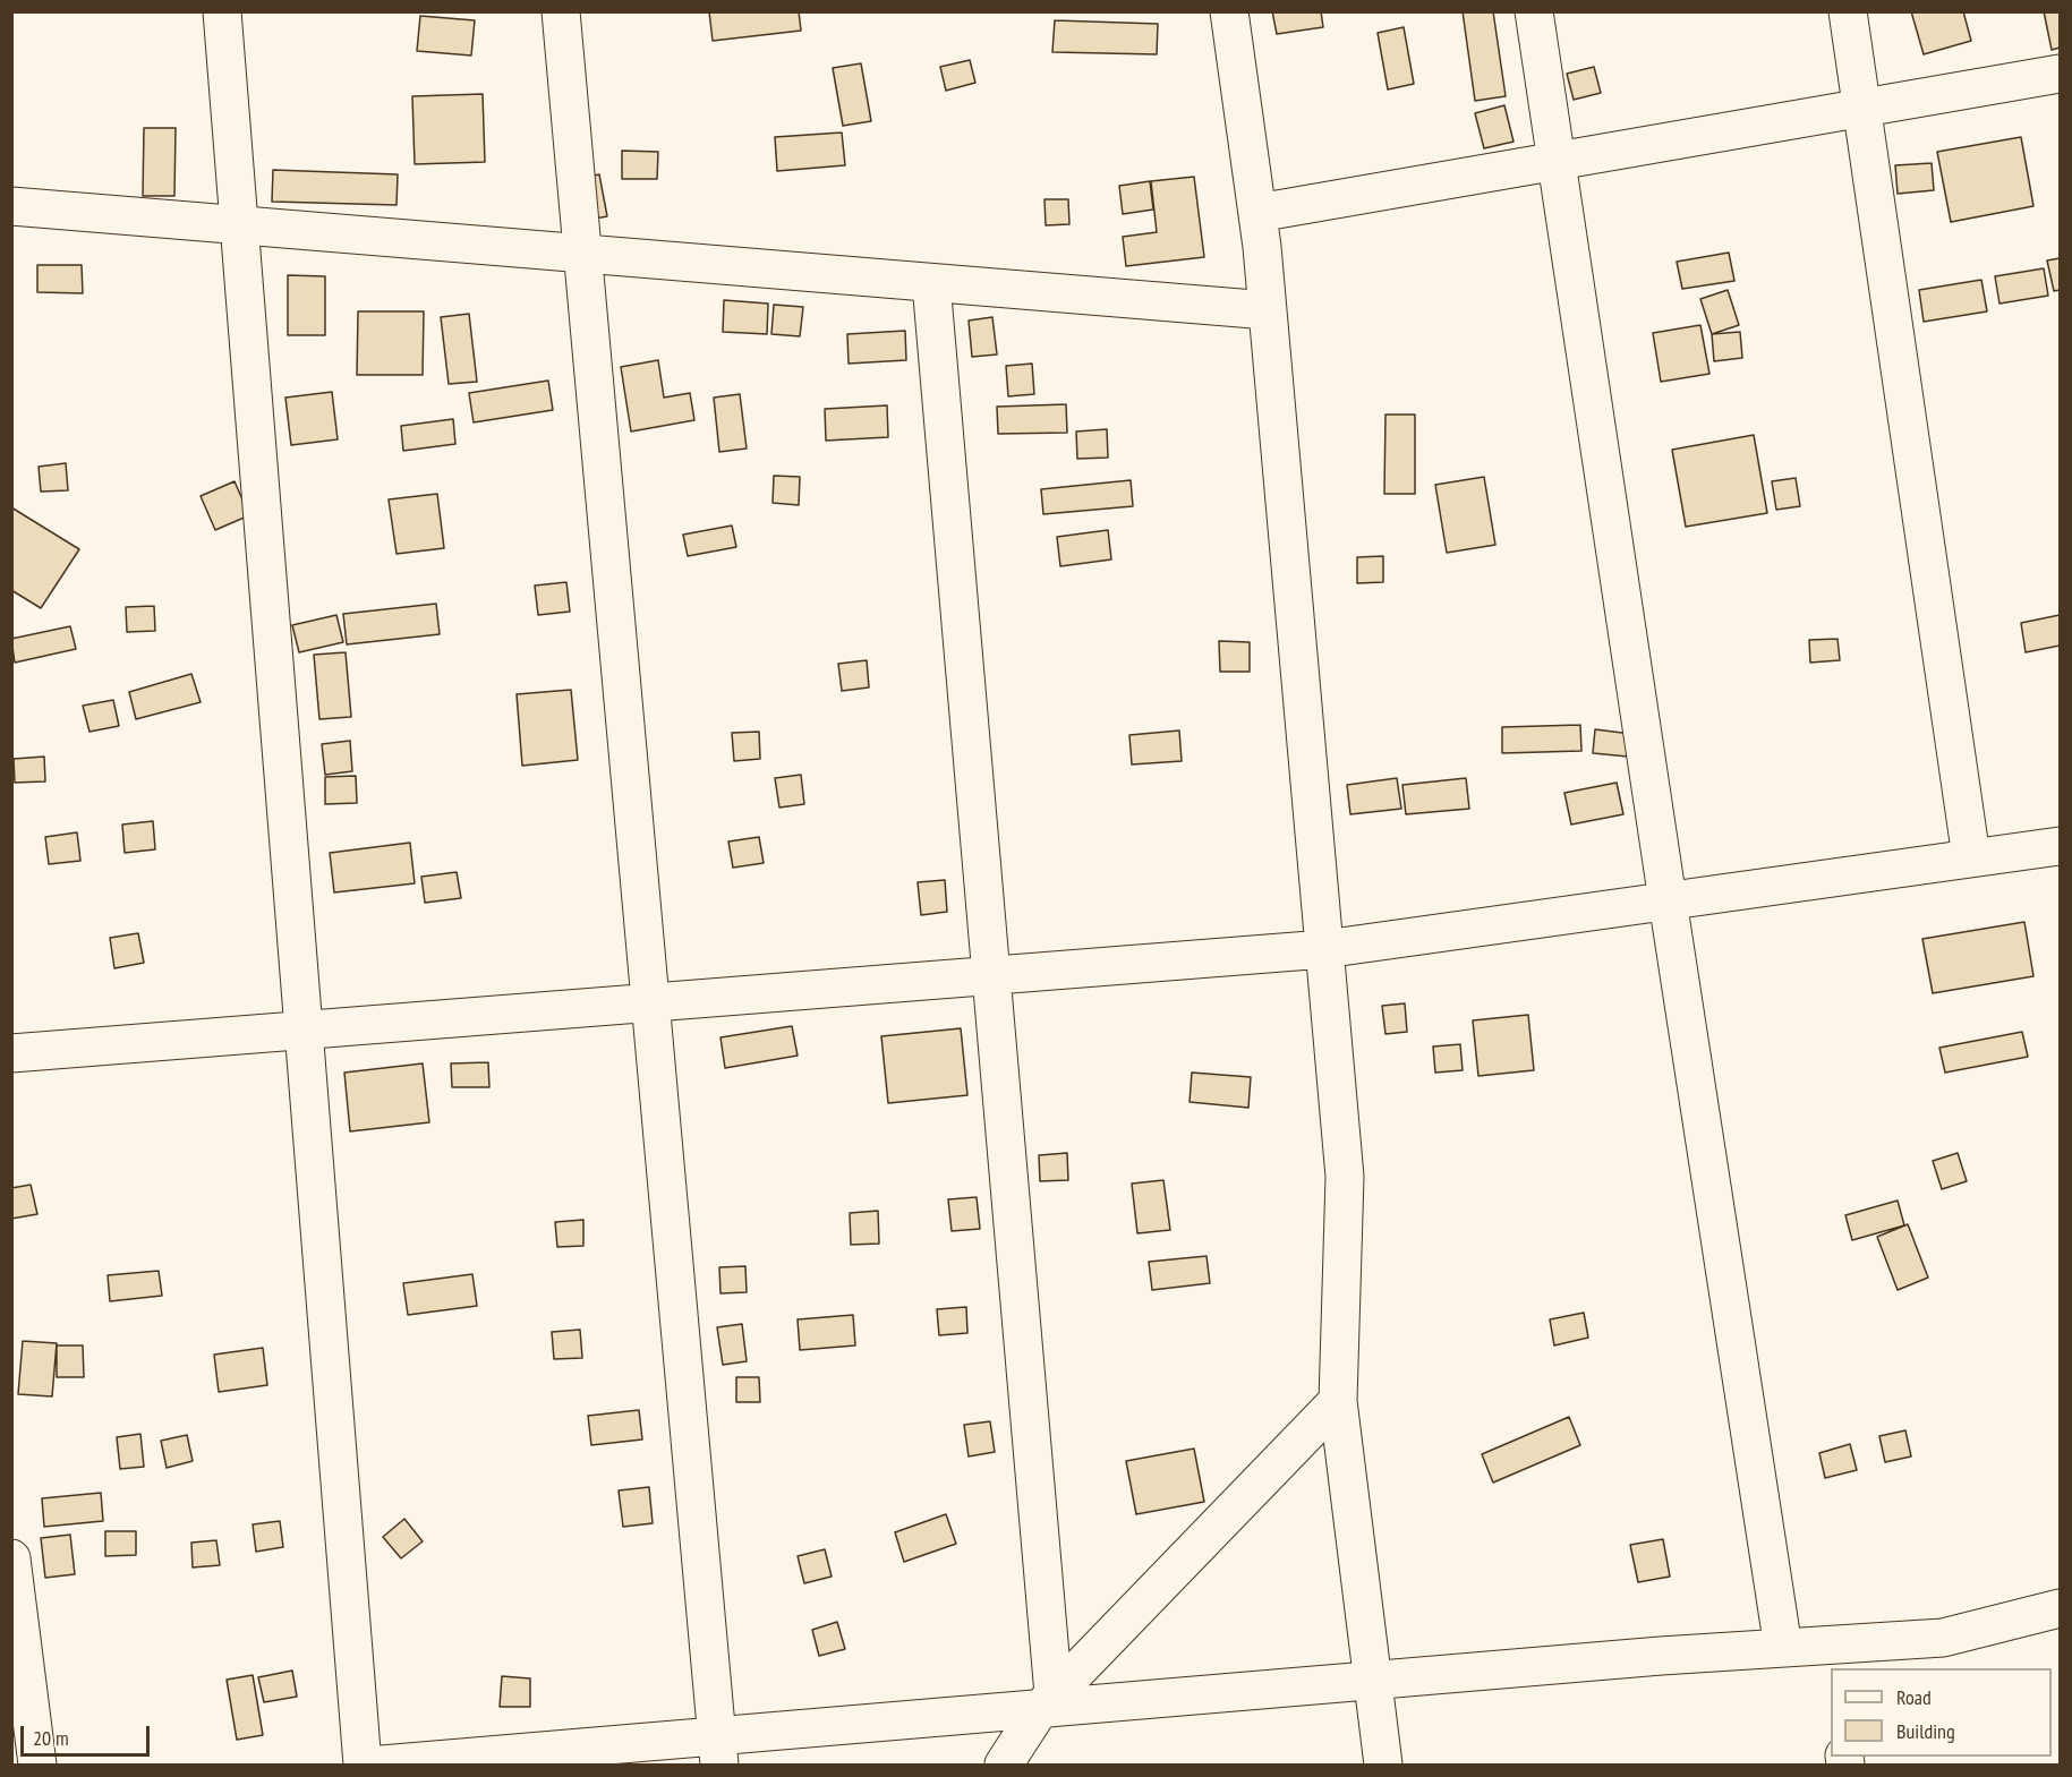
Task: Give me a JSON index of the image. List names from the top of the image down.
{
  "legend": ["Road", "Building"],
  "scale_bar": "20 m"
}
